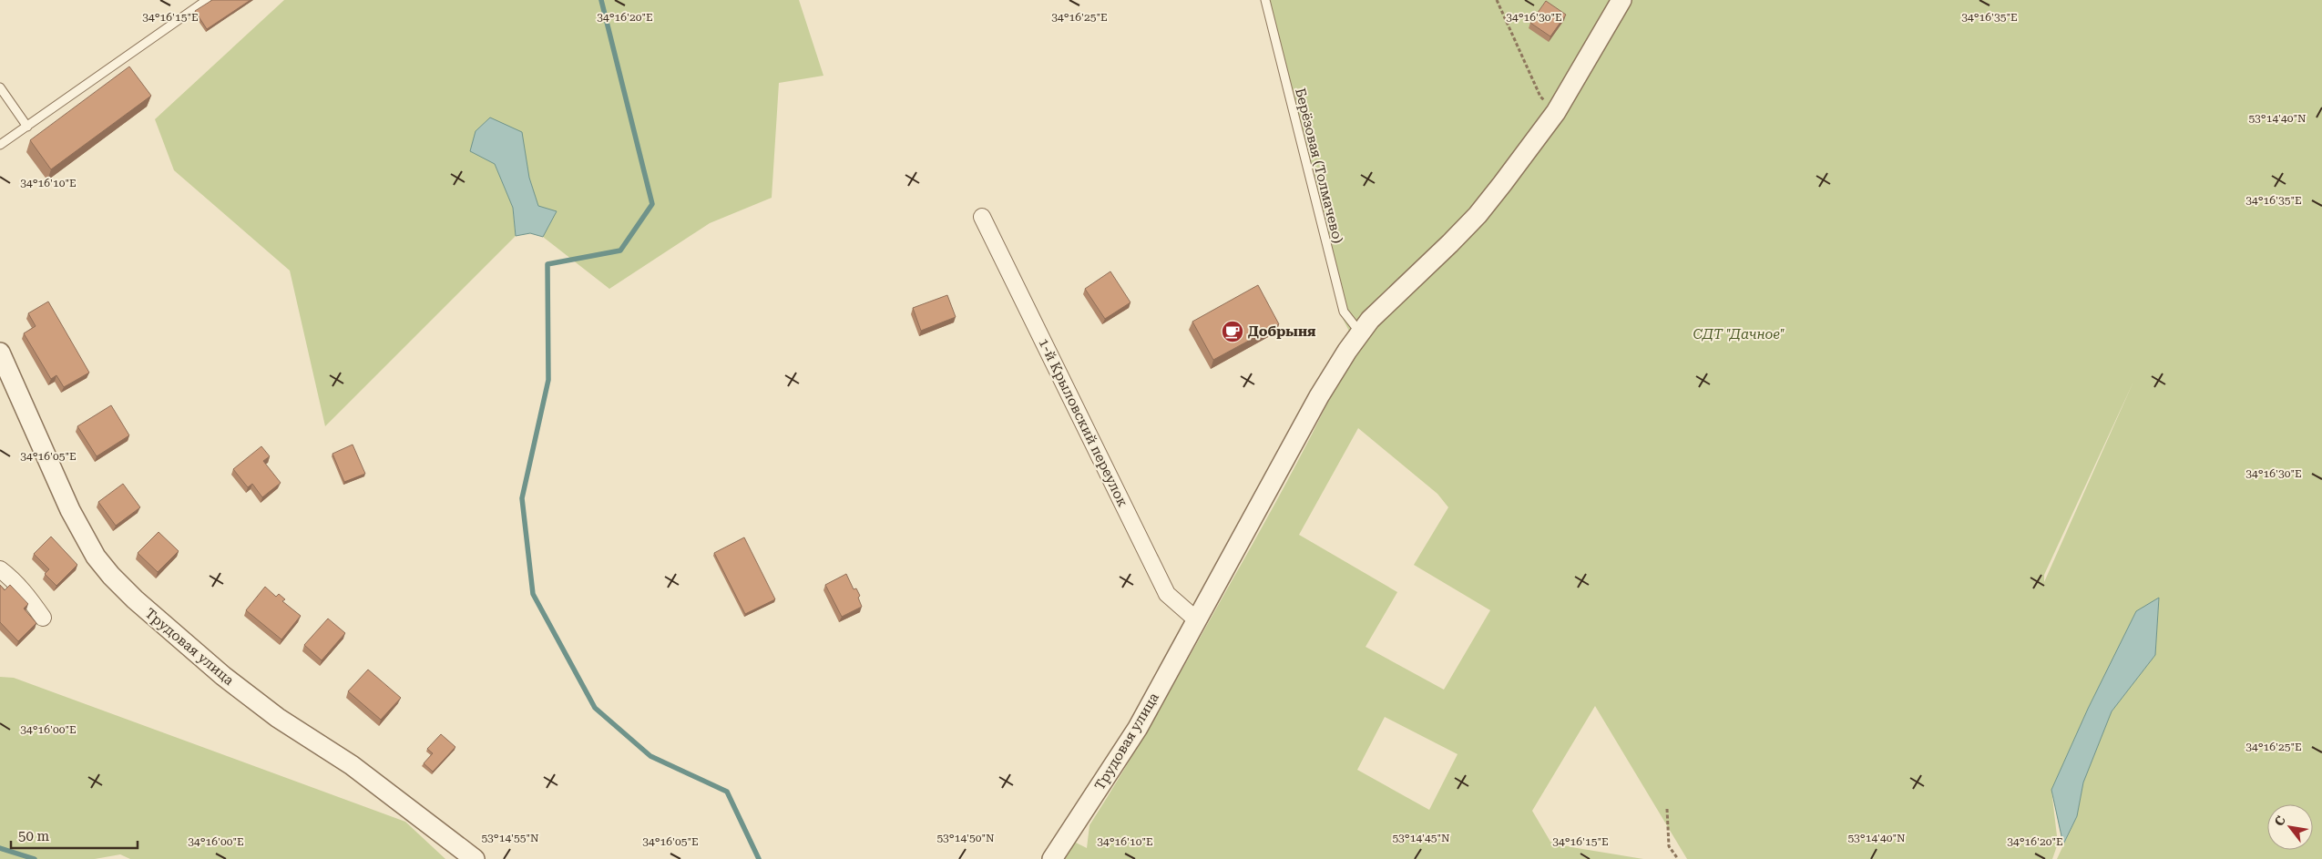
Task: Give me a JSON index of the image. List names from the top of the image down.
{
  "streets": {
    "street": ["1-й Крыловский переулок", "Трудовая улица"],
    "lane": ["Берёзовая (Толмачево)"]
  },
  "crossings": [
    ["Берёзовая (Толмачево)", "Трудовая улица"],
    ["1-й Крыловский переулок", "Трудовая улица"]
  ],
  "parks": ["СДТ \"Дачное\""],
  "places": {
    "cafe": ["Добрыня"]
  },
  "scale_bar": "50 m",
  "north": "top left",
  "coordinates": [
    "34°16'35\"E",
    "34°16'15\"E",
    "34°16'20\"E",
    "34°16'25\"E",
    "34°16'30\"E",
    "53°14'40\"N",
    "34°16'10\"E",
    "34°16'05\"E",
    "34°16'00\"E",
    "53°14'55\"N",
    "53°14'50\"N",
    "53°14'45\"N"
  ]
}
